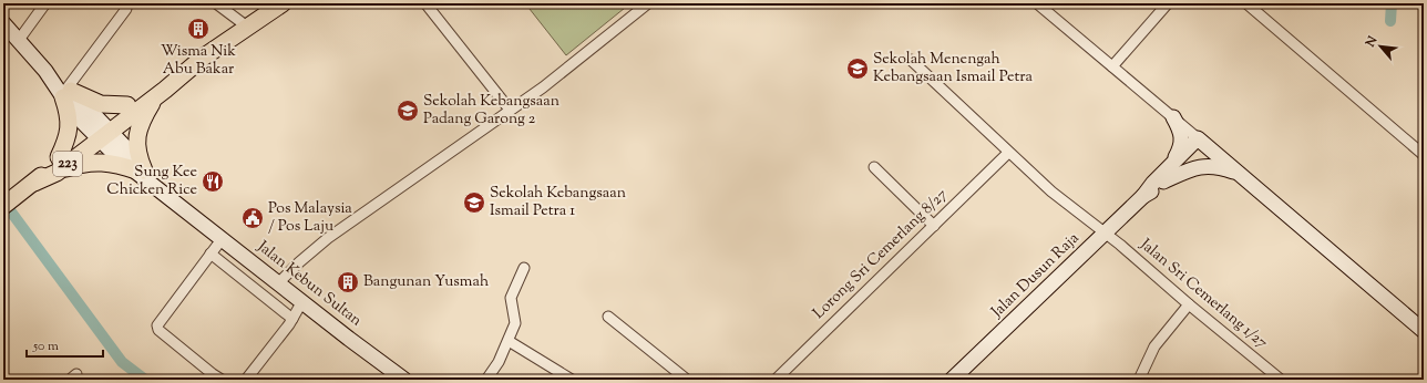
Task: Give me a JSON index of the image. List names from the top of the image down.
{
  "streets": {
    "main road": ["223"],
    "street": [
      "Lorong Sri Cemerlang 8/27",
      "Jalan Dusun Raja",
      "Jalan Kebun Sultan",
      "Jalan Sri Cemerlang 1/27"
    ]
  },
  "crossings": [
    ["223", "Jalan Kebun Sultan"],
    ["Lorong Sri Cemerlang 8/27", "Jalan Sri Cemerlang 1/27"],
    ["Jalan Dusun Raja", "Jalan Sri Cemerlang 1/27"]
  ],
  "places": {
    "building": ["Wisma Nik Abu Bakar", "Bangunan Yusmah"],
    "school or university": ["Sekolah Menengah Kebangsaan Ismail Petra", "Sekolah Kebangsaan Padang Garong 2", "Sekolah Kebangsaan Ismail Petra 1"],
    "restaurant": ["Sung Kee Chicken Rice"],
    "public building": ["Pos Malaysia / Pos Laju"]
  },
  "scale_bar": "50 m",
  "north": "top left"
}
